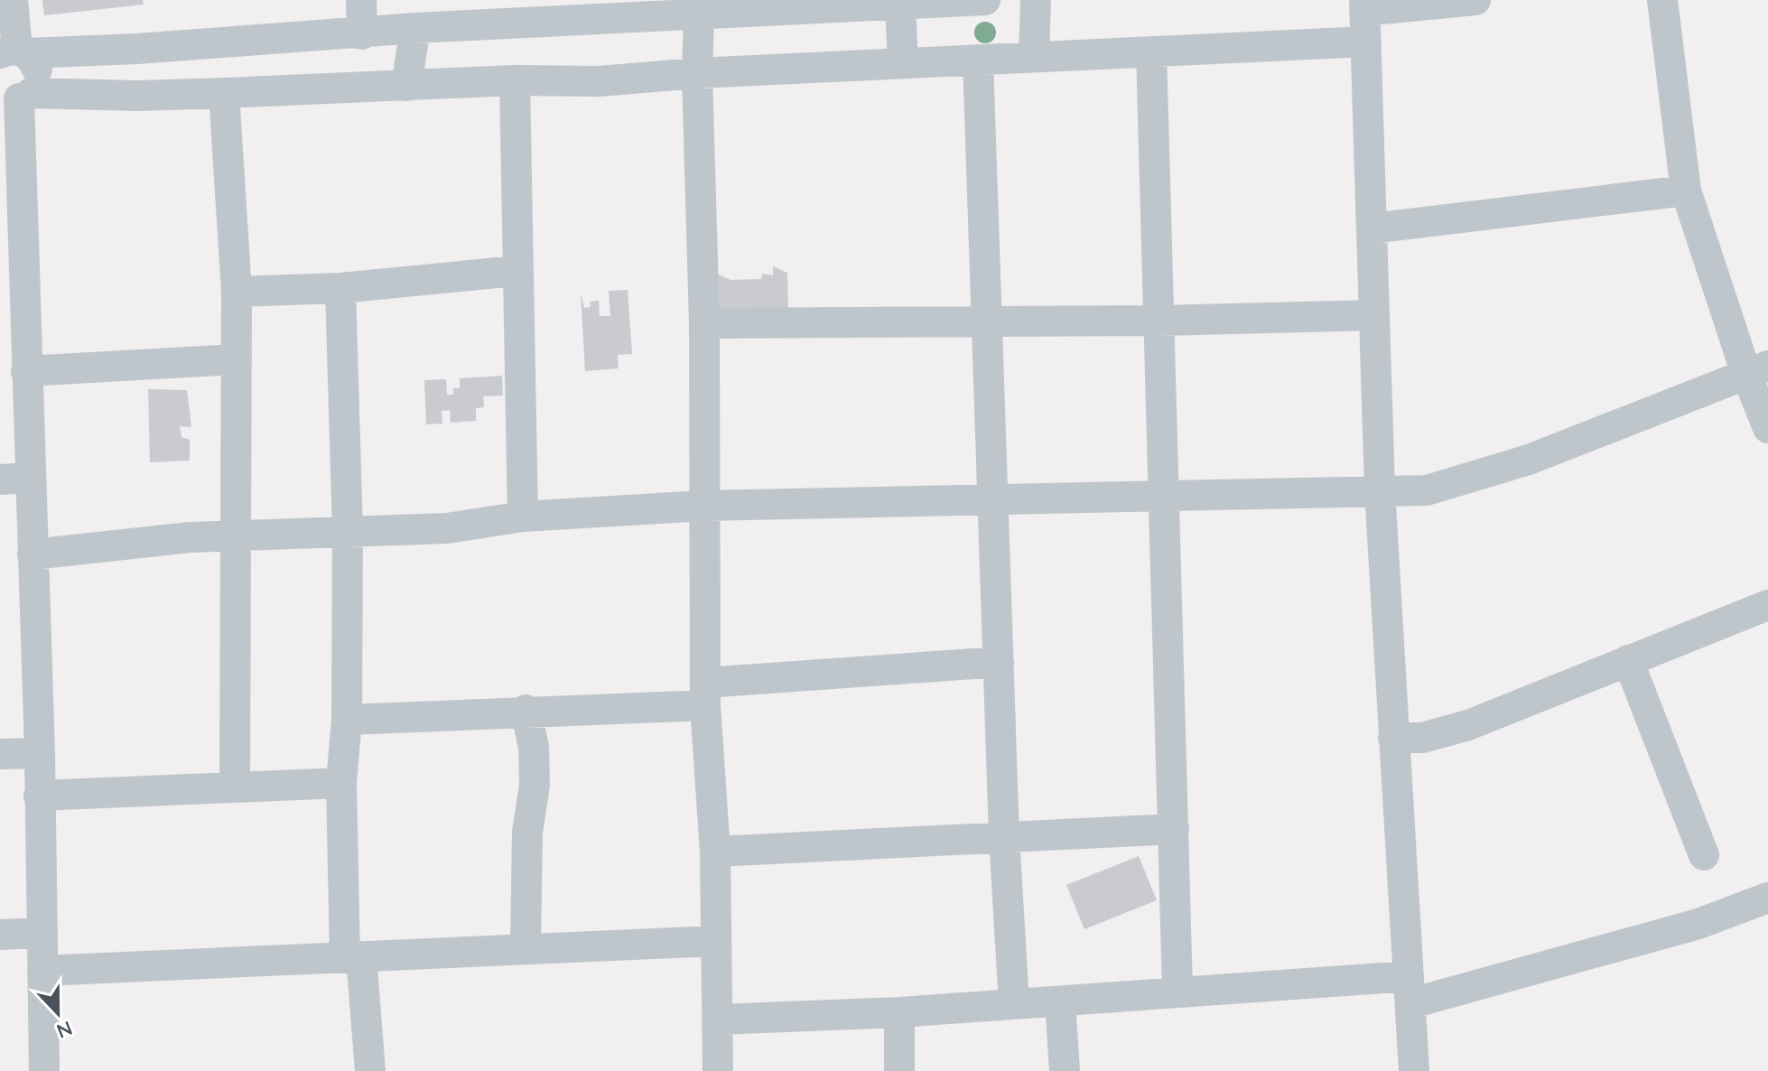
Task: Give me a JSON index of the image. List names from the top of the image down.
{
  "north": "bottom"
}
